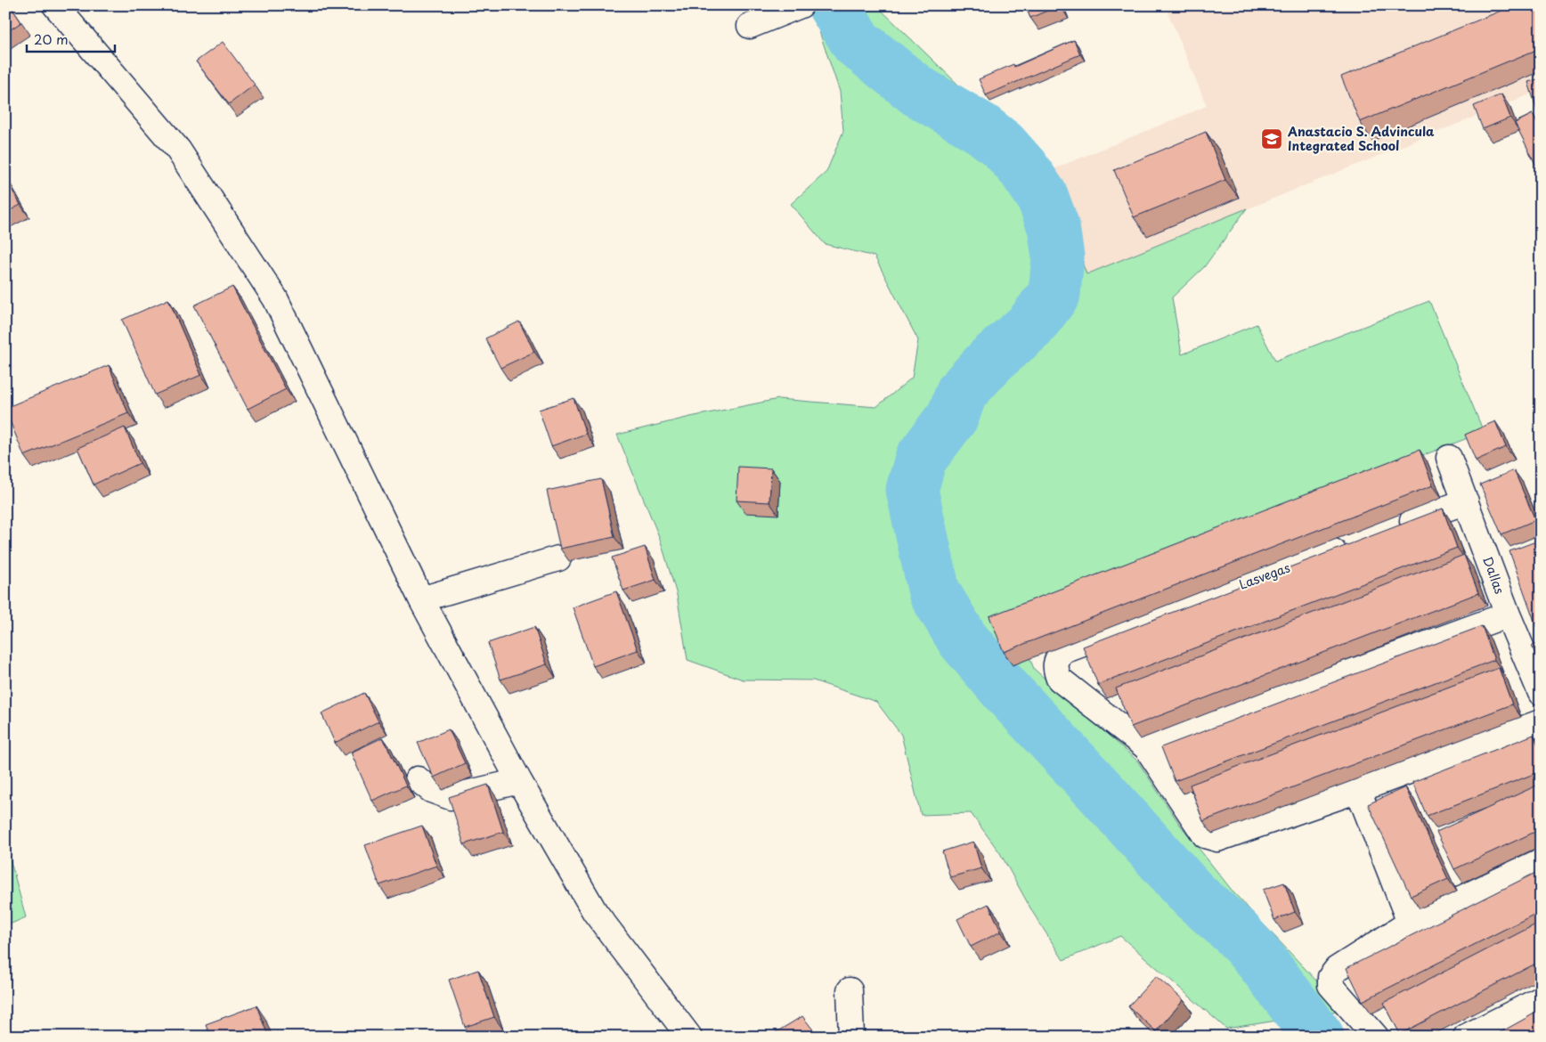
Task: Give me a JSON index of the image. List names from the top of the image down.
{
  "streets": {
    "street": ["Dallas", "Lasvegas"]
  },
  "places": {
    "school or university": ["Anastacio S. Advincula Integrated School"]
  },
  "scale_bar": "20 m"
}
